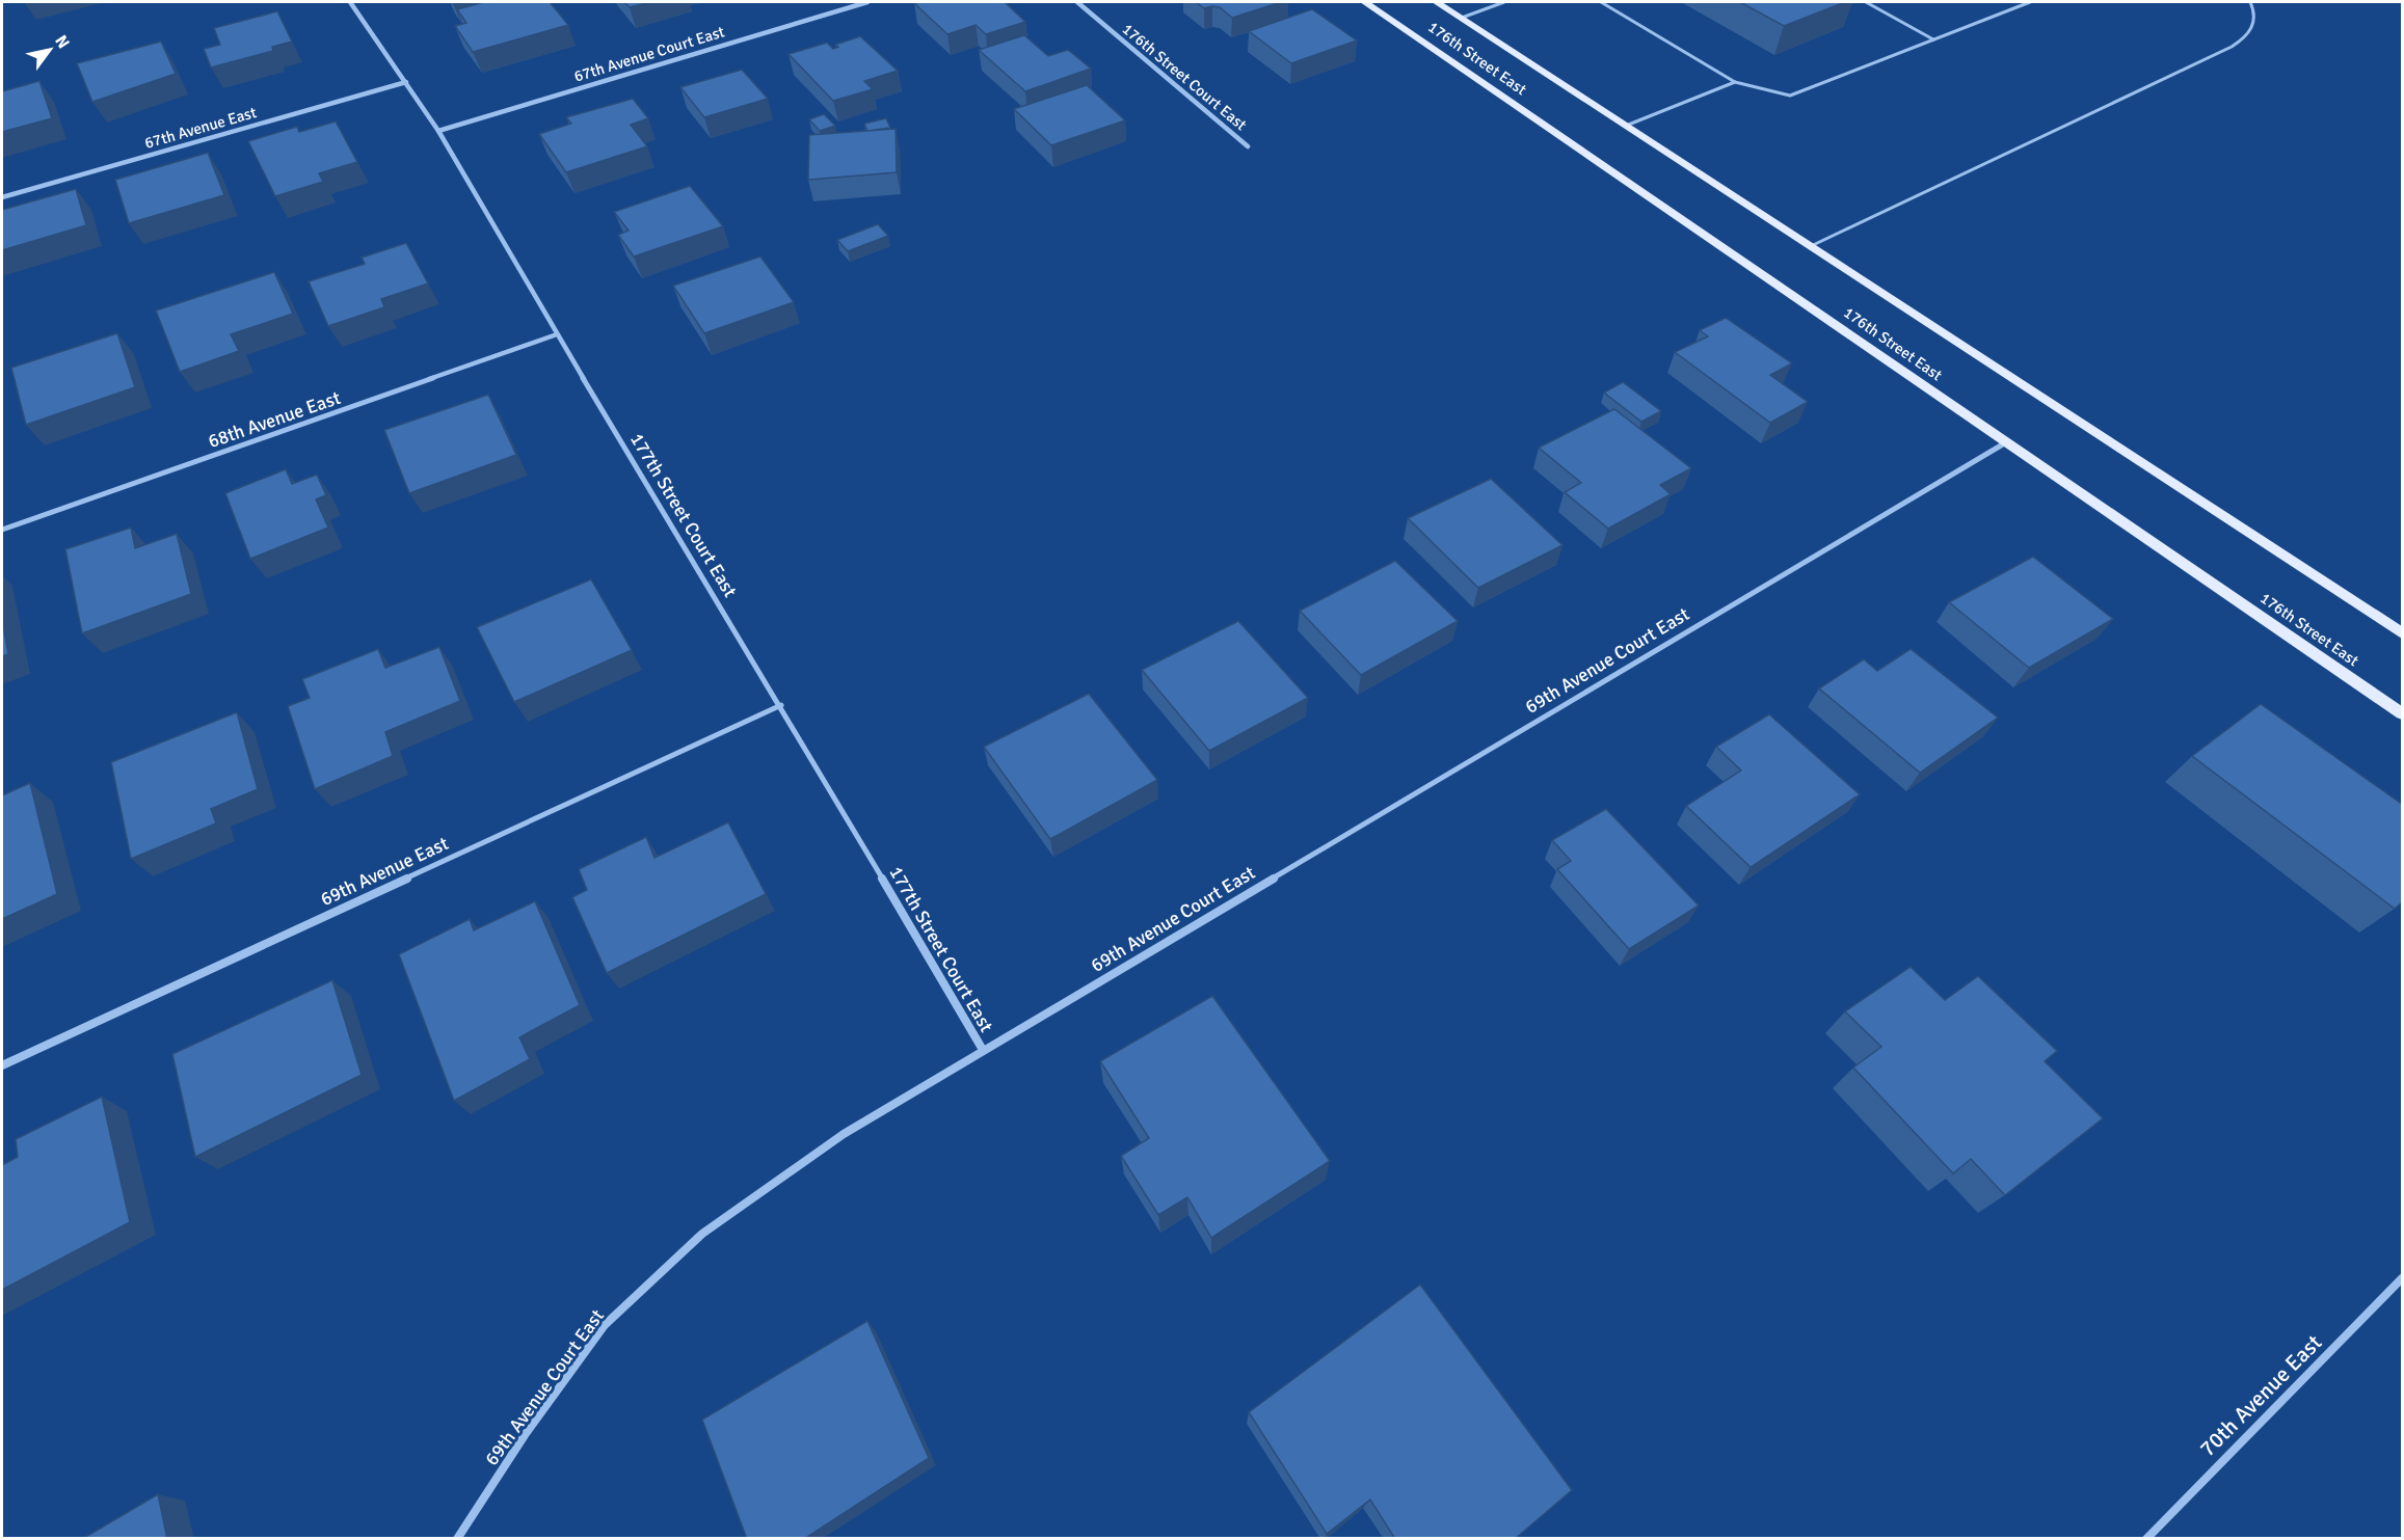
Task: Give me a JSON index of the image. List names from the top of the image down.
{
  "streets": {
    "main road": ["176th Street East"],
    "street": [
      "67th Avenue Court East",
      "176th Street Court East",
      "67th Avenue East",
      "68th Avenue East",
      "177th Street Court East",
      "69th Avenue Court East",
      "69th Avenue East",
      "70th Avenue East"
    ]
  },
  "crossings": [
    ["67th Avenue Court East", "177th Street Court East"],
    ["176th Street East", "69th Avenue Court East"],
    ["67th Avenue East", "177th Street Court East"],
    ["68th Avenue East", "177th Street Court East"],
    ["177th Street Court East", "69th Avenue Court East"],
    ["177th Street Court East", "69th Avenue East"]
  ],
  "north": "top right"
}
